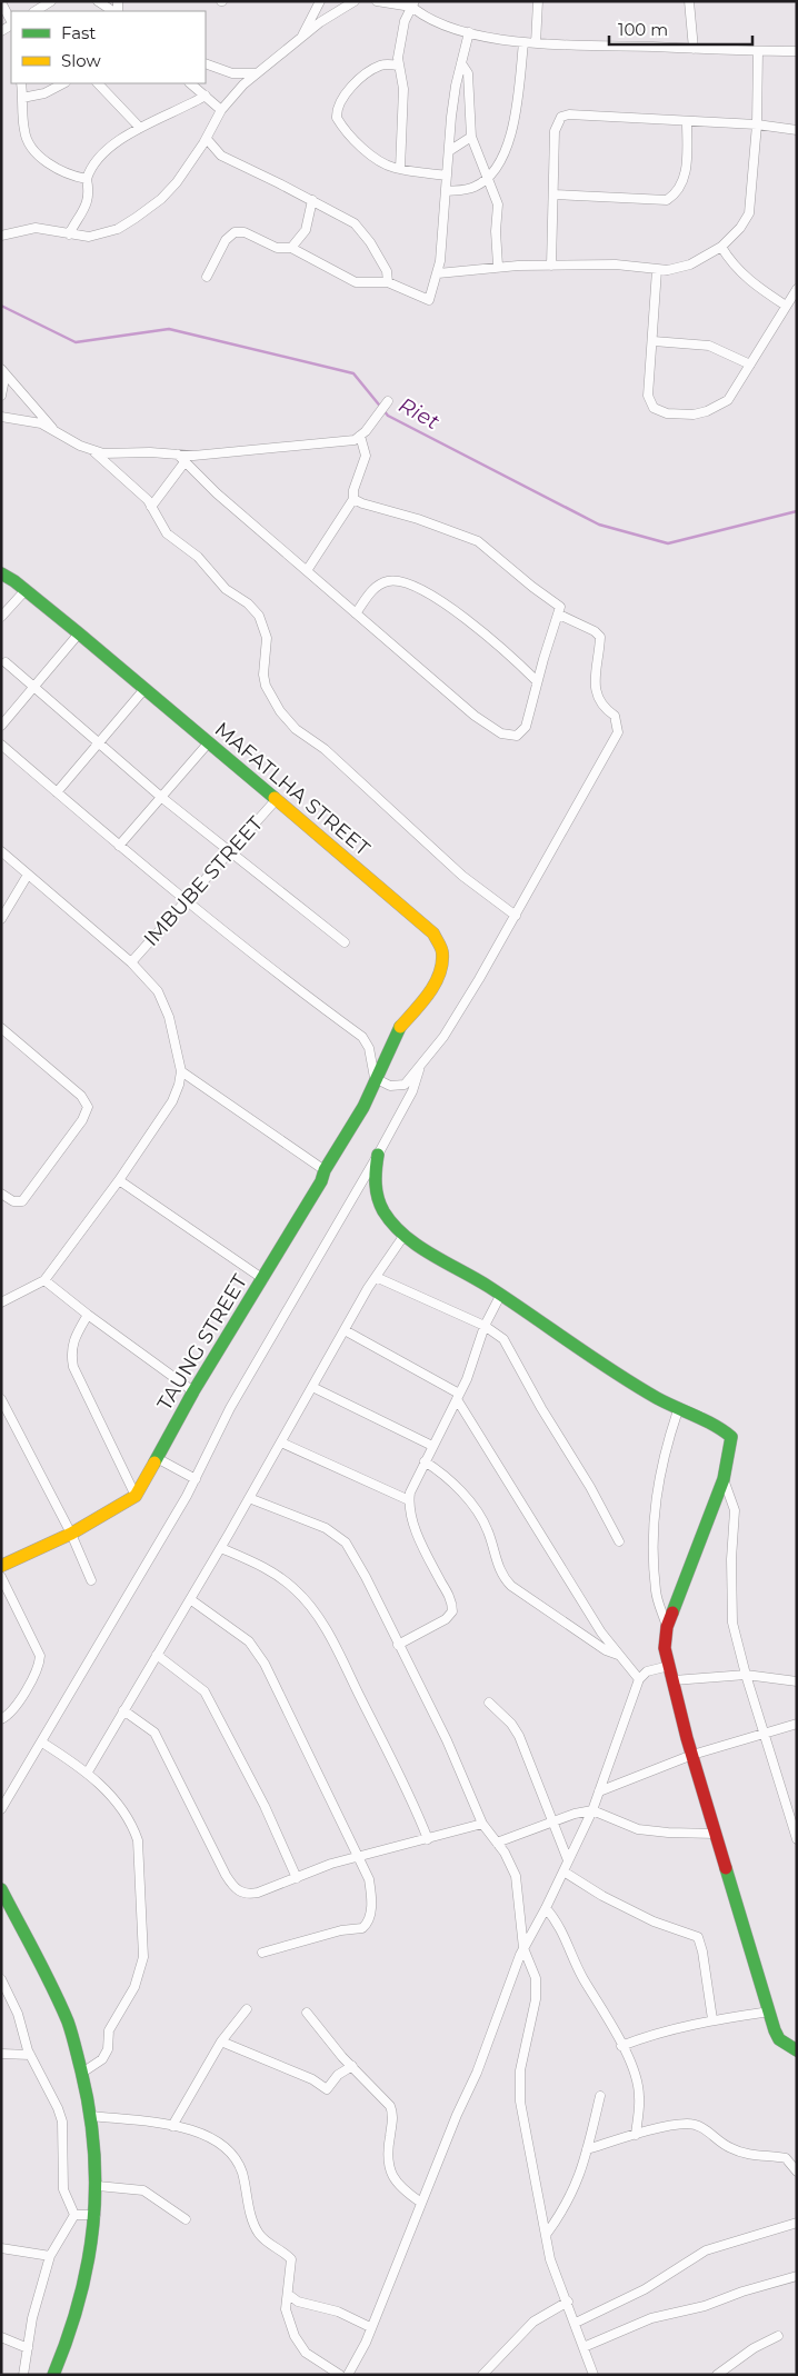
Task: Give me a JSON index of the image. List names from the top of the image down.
{
  "streets": {
    "street": ["MAFATLHA STREET", "IMBUBE STREET", "TAUNG STREET"]
  },
  "crossings": [
    ["MAFATLHA STREET", "IMBUBE STREET"],
    ["MAFATLHA STREET", "TAUNG STREET"]
  ],
  "water": ["Riet"],
  "legend": ["Fast", "Slow"],
  "scale_bar": "100 m"
}
